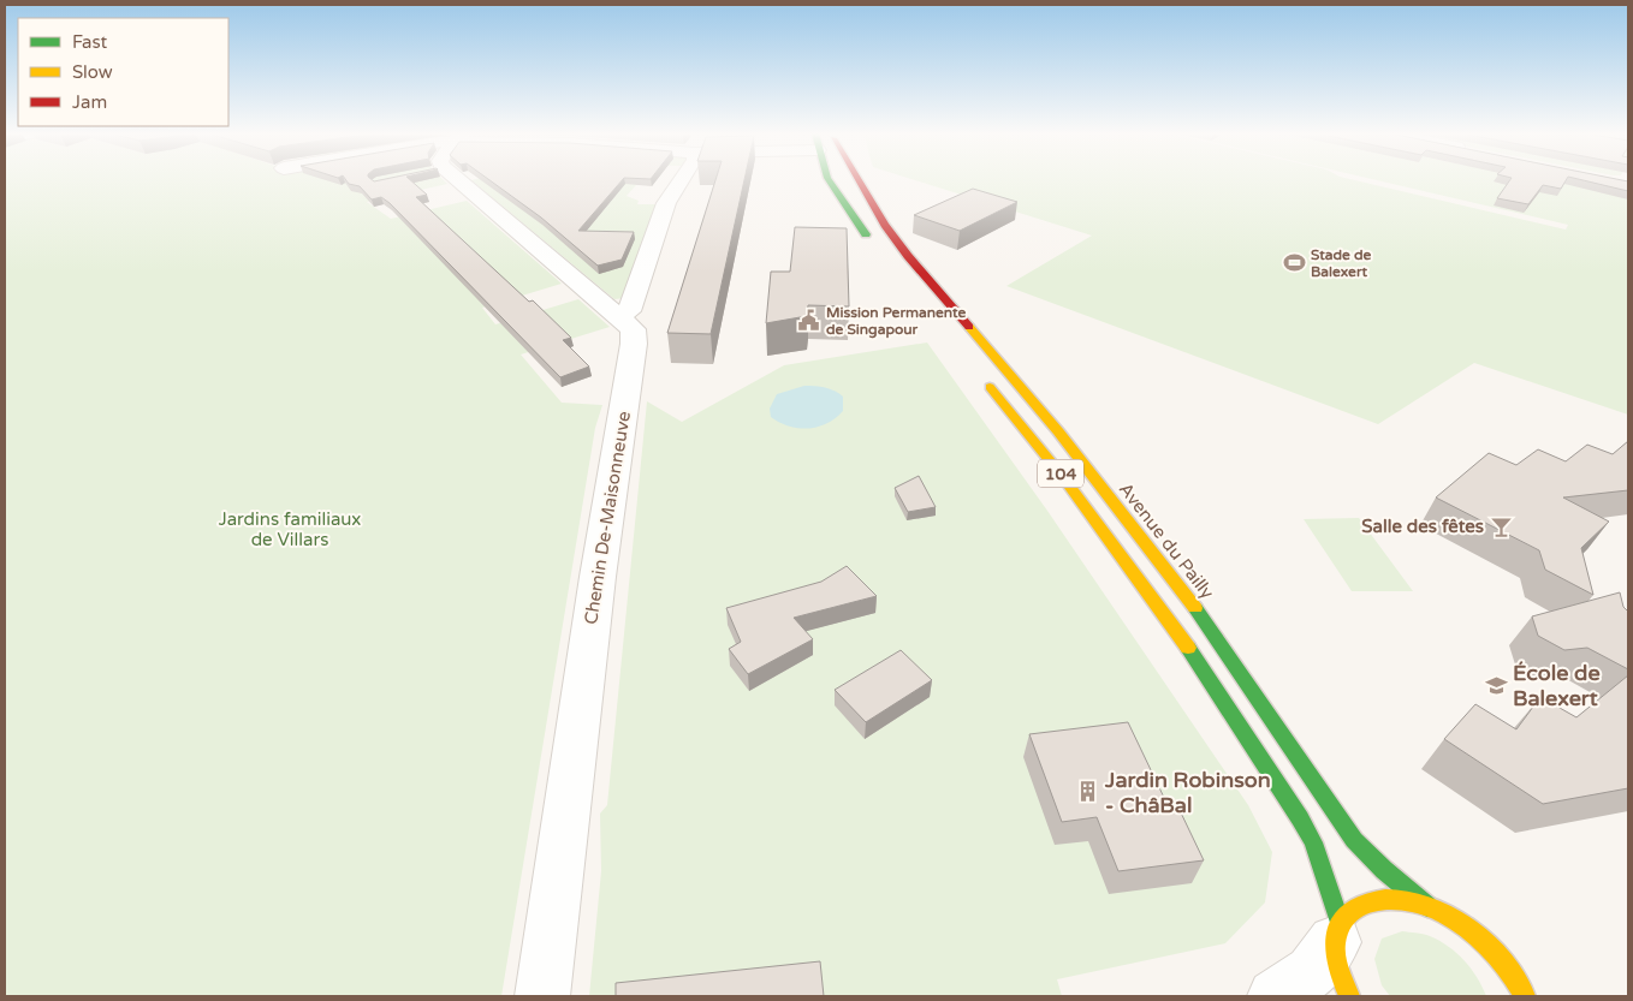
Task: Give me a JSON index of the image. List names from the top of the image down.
{
  "streets": {
    "main road": ["104", "Avenue du Pailly"],
    "street": ["Chemin De-Maisonneuve"]
  },
  "parks": ["Jardins familiaux de Villars"],
  "places": {
    "sports": ["Stade de Balexert"],
    "public building": ["Mission Permanente de Singapour"],
    "bar": ["Salle des fêtes"],
    "school or university": ["École de Balexert"],
    "building": ["Jardin Robinson - ChâBal"]
  },
  "legend": ["Fast", "Slow", "Jam"]
}
